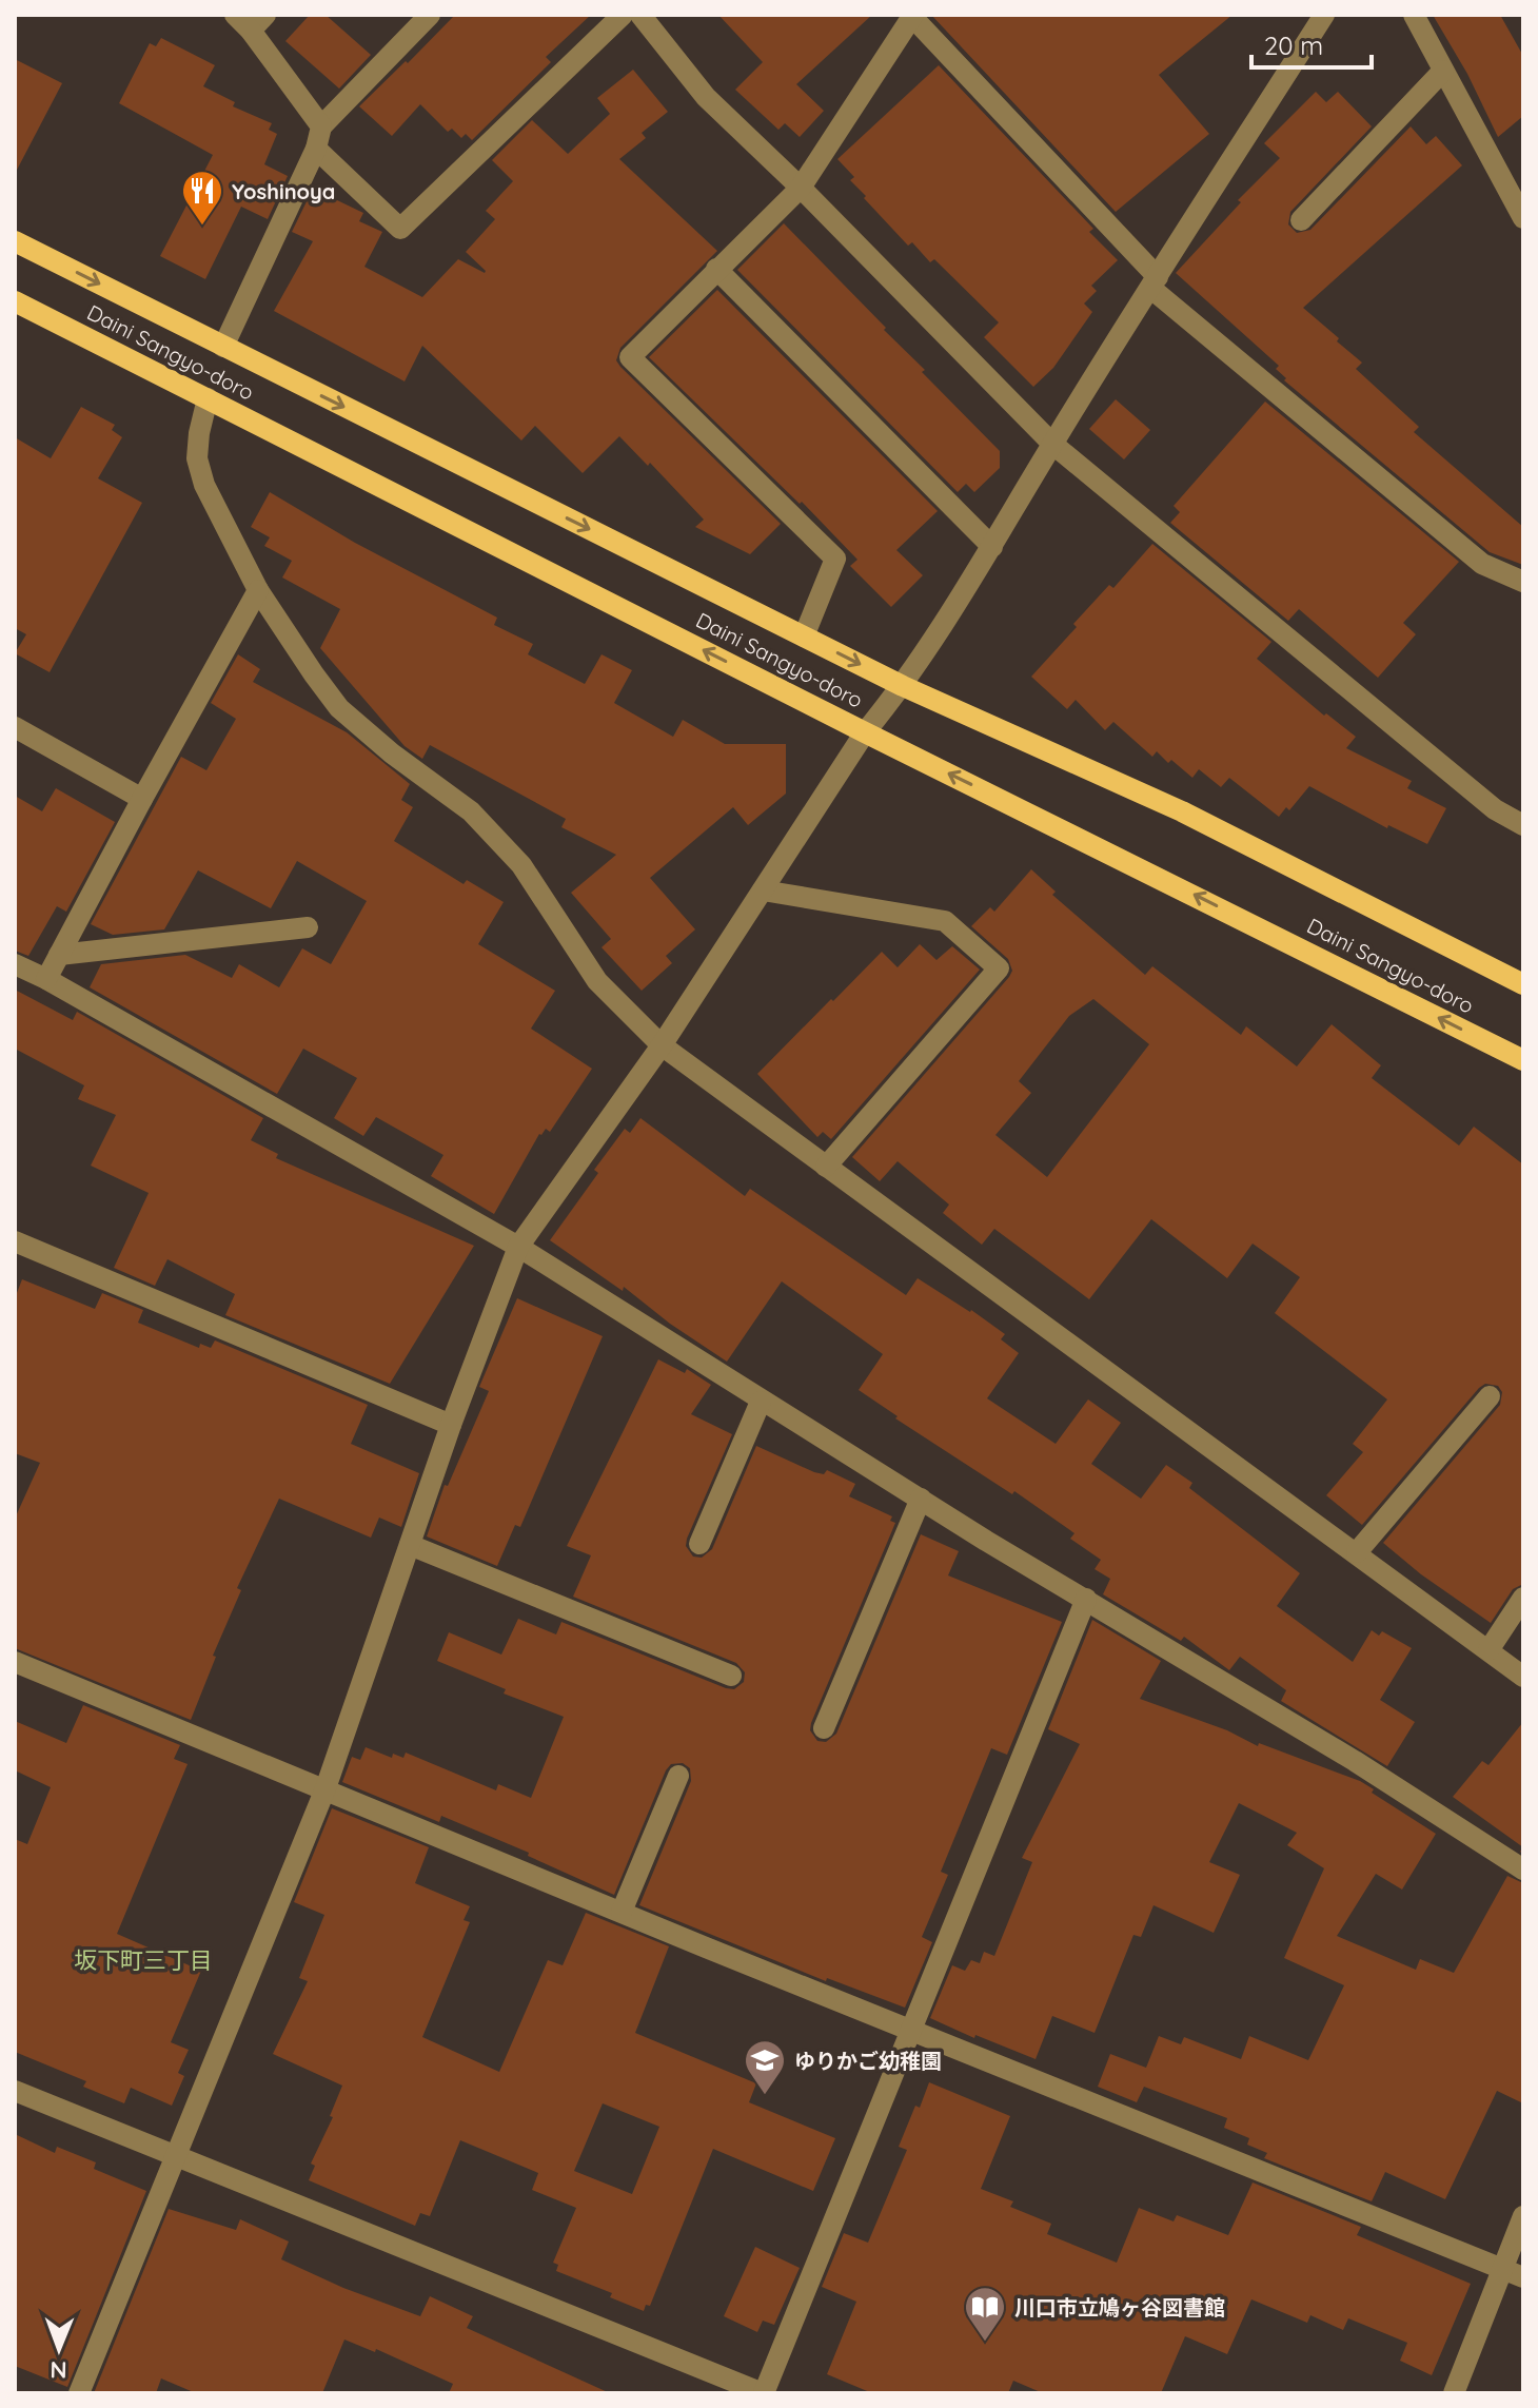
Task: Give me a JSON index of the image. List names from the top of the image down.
{
  "streets": {
    "main road": ["Daini Sangyo-doro"]
  },
  "districts": ["坂下町三丁目"],
  "places": {
    "restaurant": ["Yoshinoya"],
    "school or university": ["ゆりかご幼稚園"],
    "library": ["川口市立鳩ヶ谷図書館"]
  },
  "scale_bar": "20 m",
  "north": "bottom"
}
